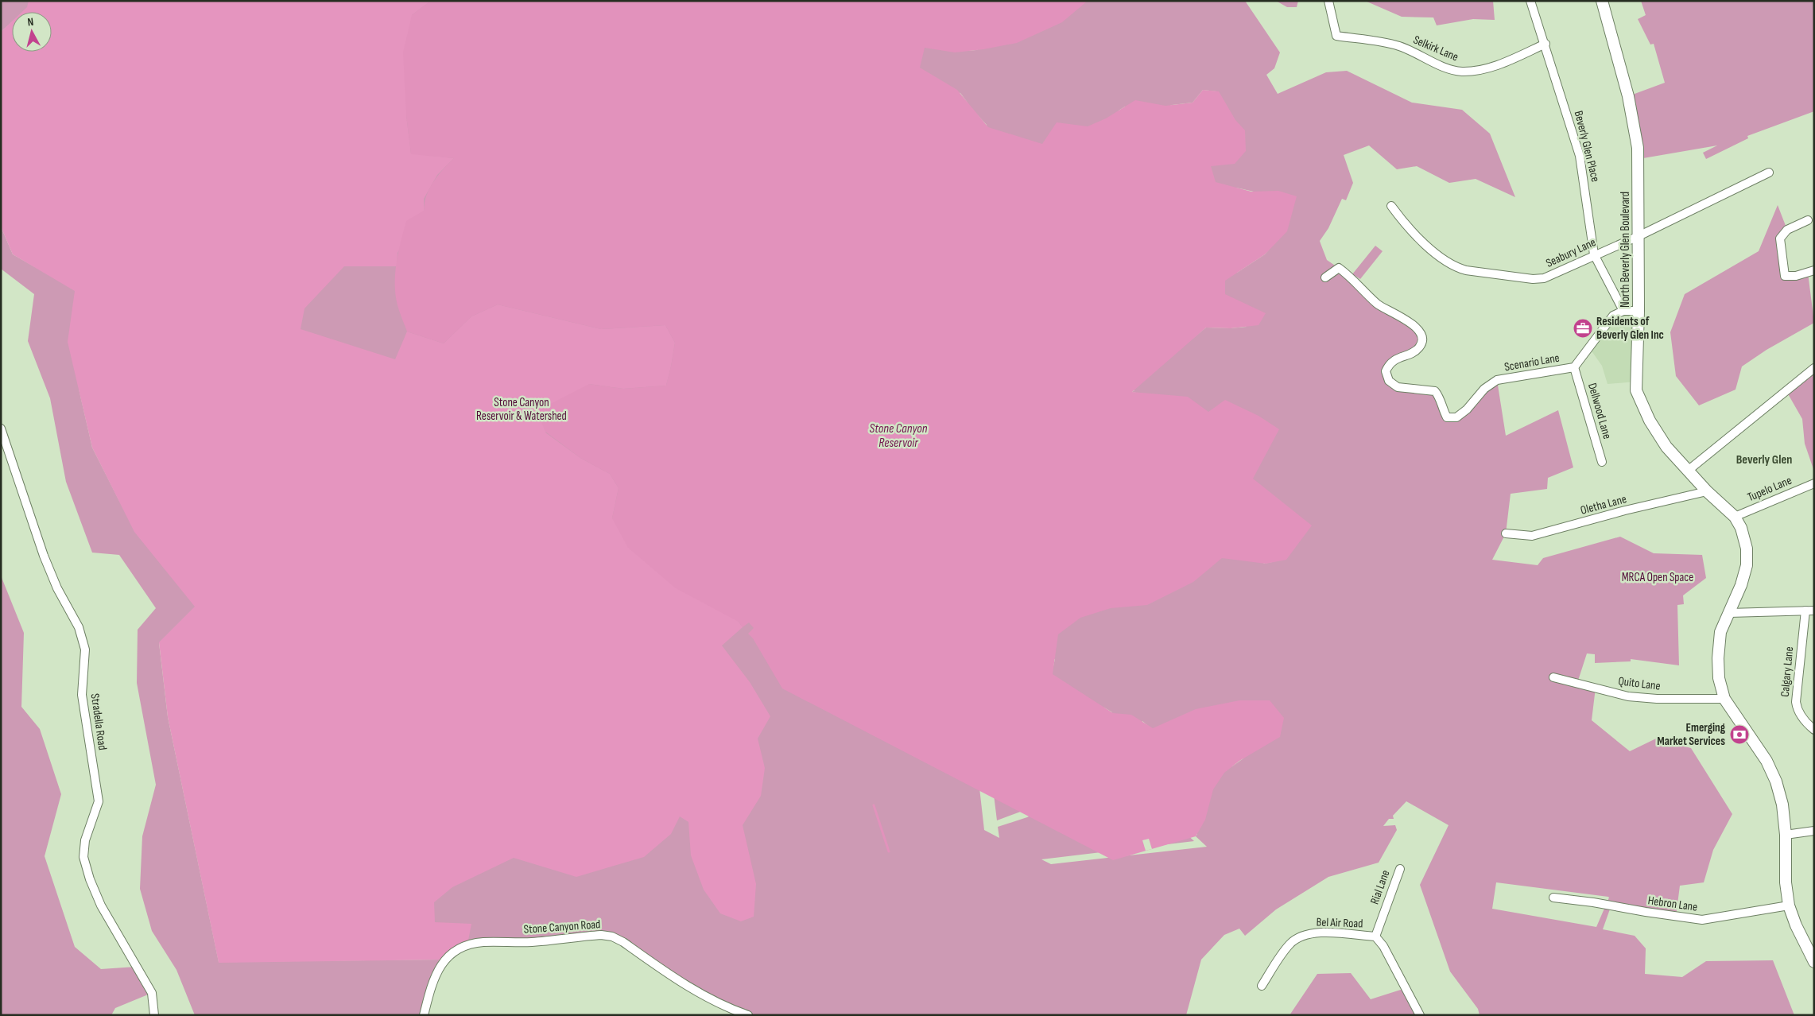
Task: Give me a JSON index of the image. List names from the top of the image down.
{
  "streets": {
    "main road": ["North Beverly Glen Boulevard"],
    "street": [
      "Selkirk Lane",
      "Beverly Glen Place",
      "Seabury Lane",
      "Scenario Lane",
      "Dellwood Lane",
      "Tupelo Lane",
      "Oletha Lane",
      "Calgary Lane",
      "Quito Lane",
      "Stradella Road",
      "Rial Lane",
      "Hebron Lane",
      "Bel Air Road",
      "Stone Canyon Road"
    ]
  },
  "crossings": [
    ["Selkirk Lane", "Beverly Glen Place"],
    ["Beverly Glen Place", "Seabury Lane"],
    ["Beverly Glen Place", "Scenario Lane"],
    ["North Beverly Glen Boulevard", "Seabury Lane"],
    ["North Beverly Glen Boulevard", "Tupelo Lane"],
    ["North Beverly Glen Boulevard", "Oletha Lane"],
    ["North Beverly Glen Boulevard", "Quito Lane"],
    ["North Beverly Glen Boulevard", "Hebron Lane"],
    ["Scenario Lane", "Dellwood Lane"],
    ["Rial Lane", "Bel Air Road"]
  ],
  "districts": ["Beverly Glen"],
  "water": ["Stone Canyon Reservoir"],
  "parks": ["Stone Canyon Reservoir & Watershed", "MRCA Open Space"],
  "places": {
    "office": ["Residents of Beverly Glen Inc"],
    "bank": ["Emerging Market Services"]
  },
  "north": "top"
}
